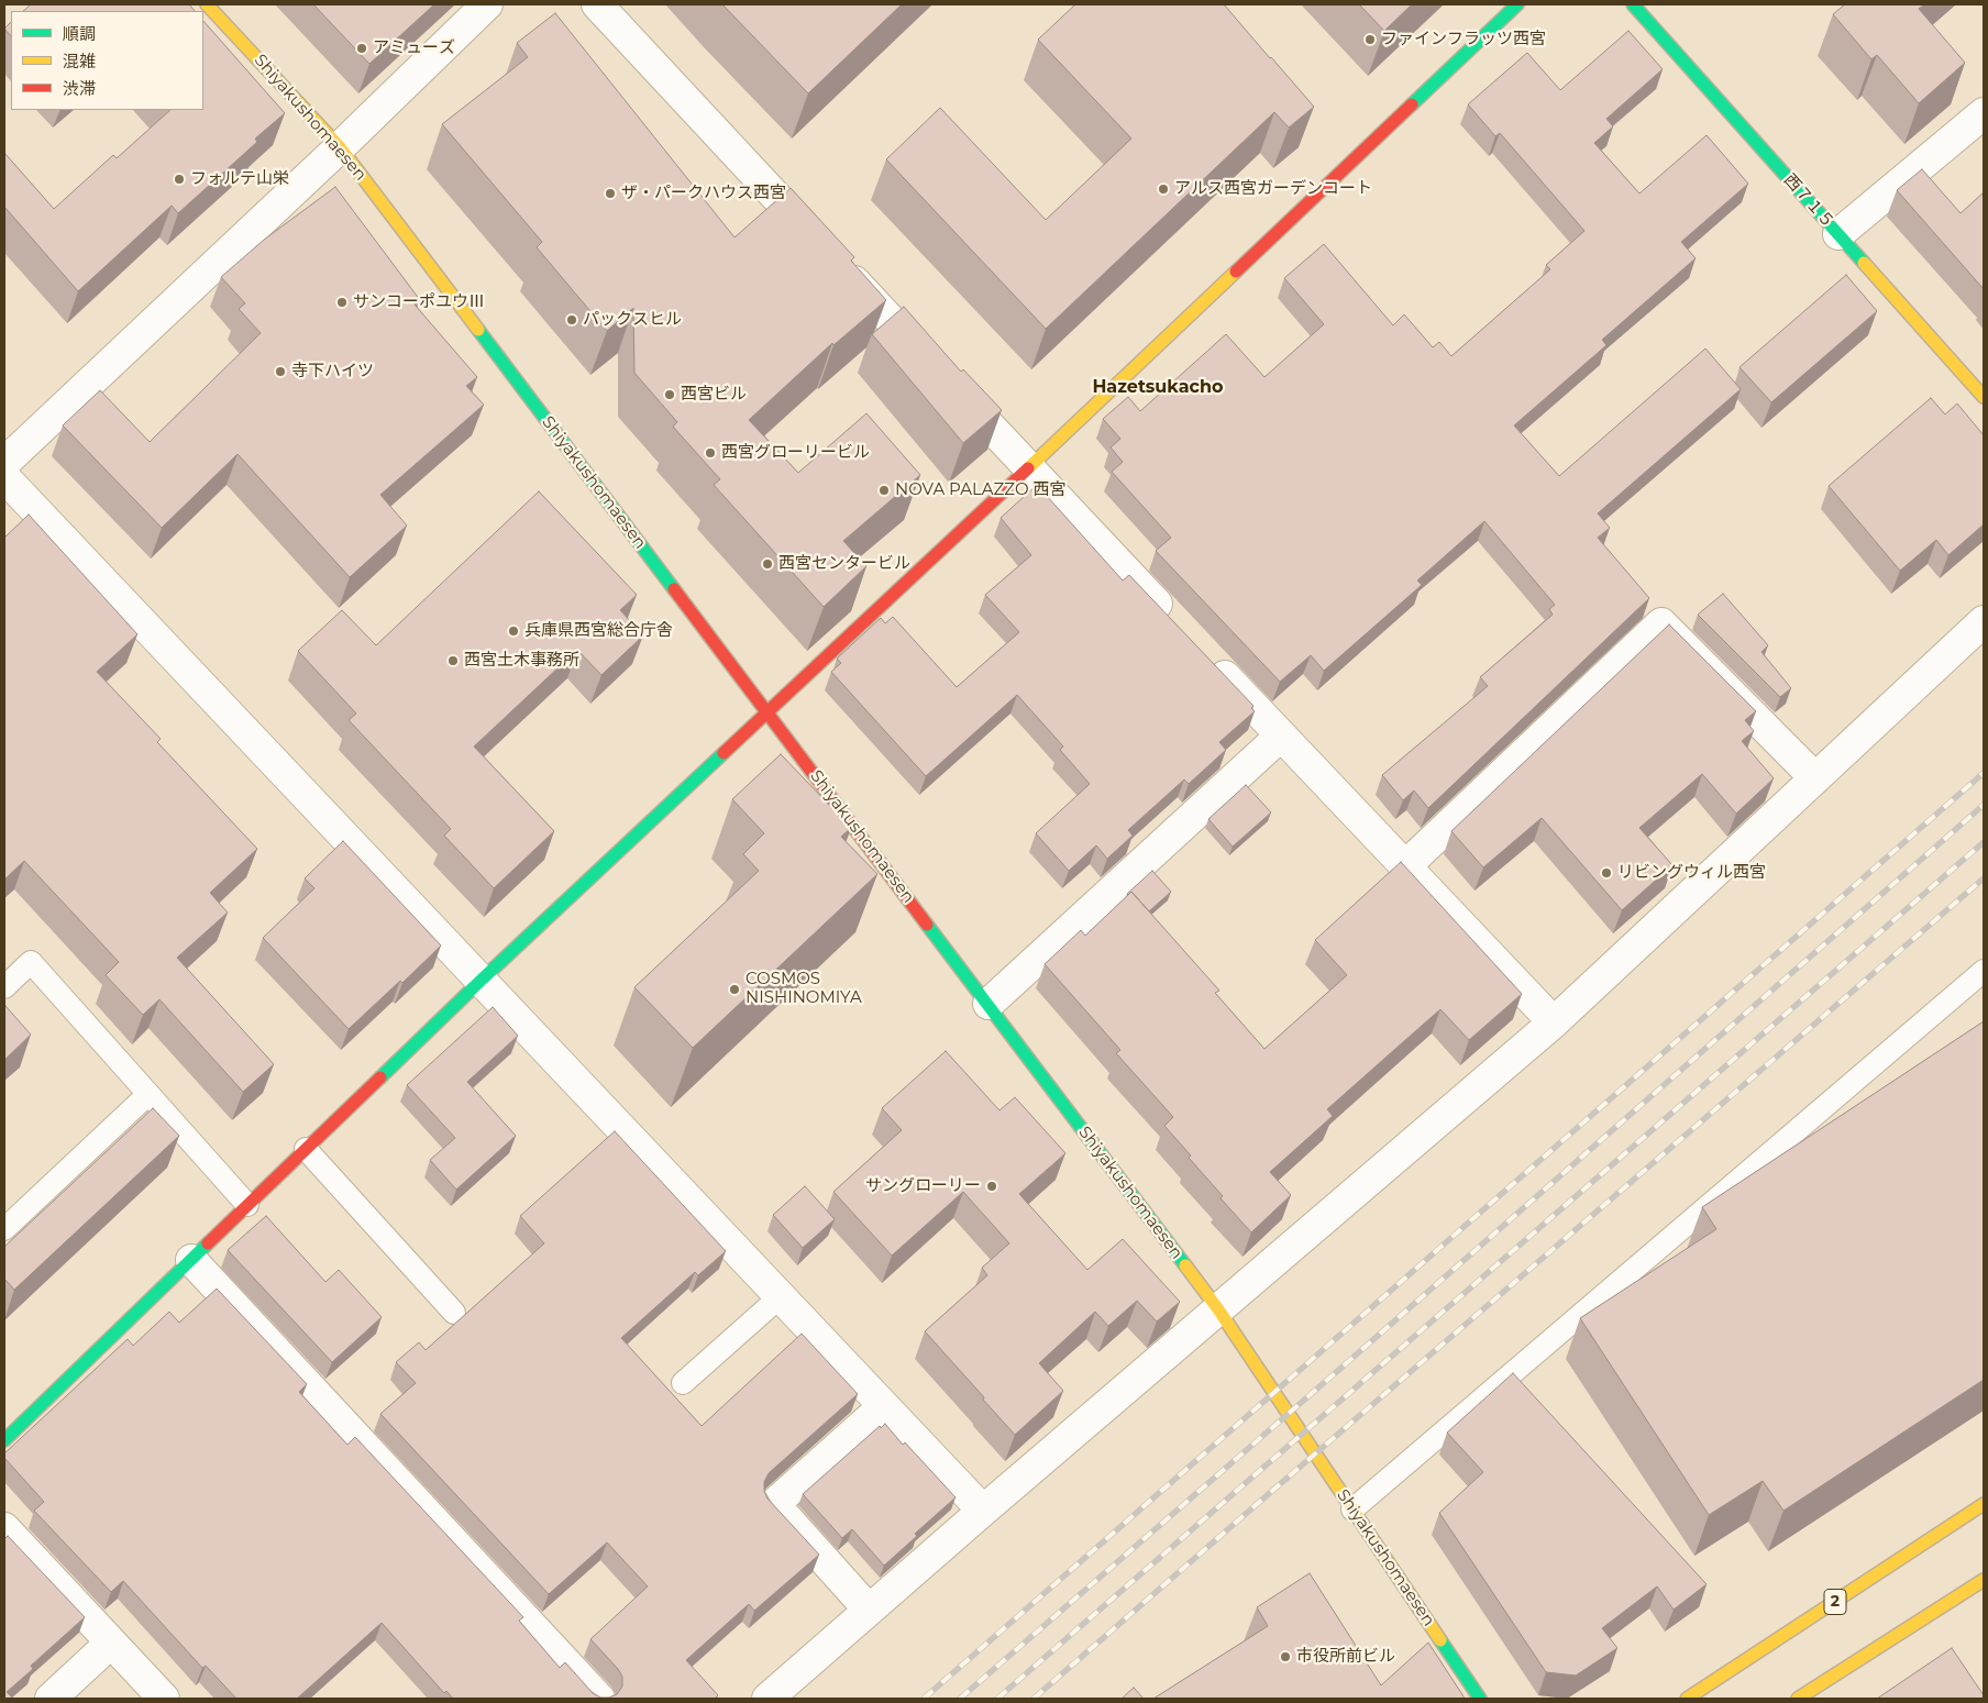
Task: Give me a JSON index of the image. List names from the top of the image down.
{
  "streets": {
    "main road": ["Shiyakushomaesen", "西７１５", "2"]
  },
  "districts": ["Hazetsukacho"],
  "places": [
    "ファインフラッツ西宮",
    "アミューズ",
    "フォルテ山栄",
    "アルス西宮ガーデンコート",
    "ザ・パークハウス西宮",
    "サンコーポユウⅢ",
    "パックスヒル",
    "寺下ハイツ",
    "西宮ビル",
    "西宮グローリービル",
    "NOVA PALAZZO 西宮",
    "西宮センタービル",
    "兵庫県西宮総合庁舎",
    "西宮土木事務所",
    "リビングウィル西宮",
    "COSMOS NISHINOMIYA",
    "サングローリー",
    "市役所前ビル"
  ],
  "legend": ["順調", "混雑", "渋滞"]
}
